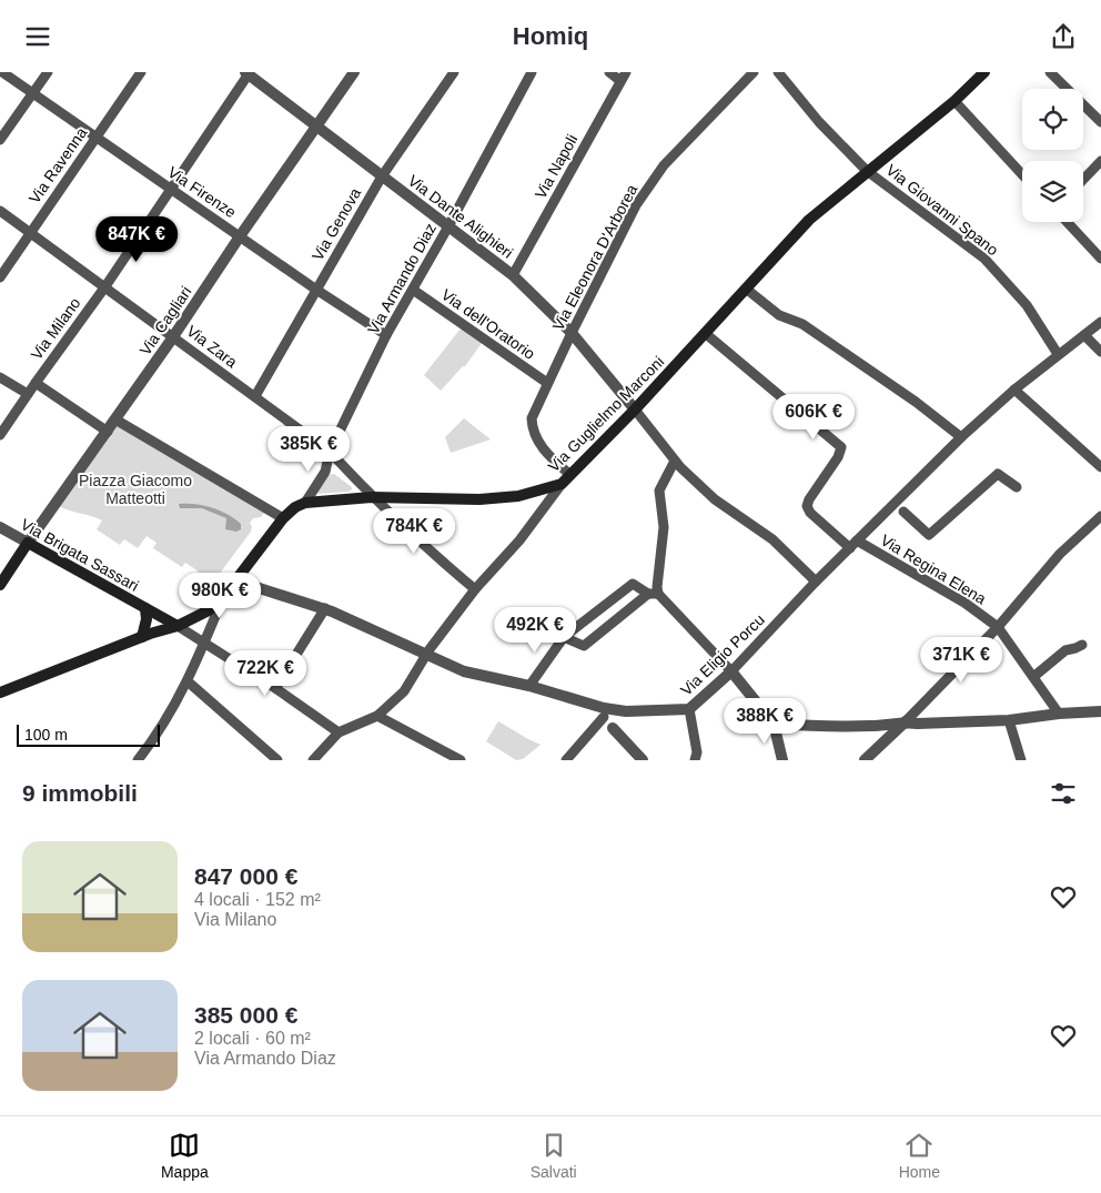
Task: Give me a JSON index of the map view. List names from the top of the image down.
{
  "streets": {
    "main road": ["Via Cagliari", "Via Guglielmo Marconi", "Via Brigata Sassari"],
    "street": [
      "Via Ravenna",
      "Via Napoli",
      "Via Firenze",
      "Via Giovanni Spano",
      "Via Dante Alighieri",
      "Via Genova",
      "Via Eleonora D'Arborea",
      "Via Armando Diaz",
      "Via dell'Oratorio",
      "Via Milano",
      "Via Zara",
      "Via Regina Elena",
      "Via Eligio Porcu"
    ]
  },
  "crossings": [
    ["Via Ravenna", "Via Firenze"],
    ["Via Ravenna", "Via Zara"],
    ["Via Napoli", "Via Dante Alighieri"],
    ["Via Firenze", "Via Genova"],
    ["Via Firenze", "Via Armando Diaz"],
    ["Via Firenze", "Via Cagliari"],
    ["Via Firenze", "Via Milano"],
    ["Via Giovanni Spano", "Via Guglielmo Marconi"],
    ["Via Giovanni Spano", "Via Eligio Porcu"],
    ["Via Dante Alighieri", "Via Genova"],
    ["Via Dante Alighieri", "Via Eleonora D'Arborea"],
    ["Via Dante Alighieri", "Via Armando Diaz"],
    ["Via Dante Alighieri", "Via Cagliari"],
    ["Via Dante Alighieri", "Via Milano"],
    ["Via Dante Alighieri", "Via Guglielmo Marconi"],
    ["Via Genova", "Via Zara"],
    ["Via Eleonora D'Arborea", "Via dell'Oratorio"],
    ["Via Eleonora D'Arborea", "Via Guglielmo Marconi"],
    ["Via Armando Diaz", "Via dell'Oratorio"],
    ["Via Armando Diaz", "Via Zara"],
    ["Via Armando Diaz", "Via Guglielmo Marconi"],
    ["Via Cagliari", "Via Zara"],
    ["Via Cagliari", "Via Brigata Sassari"],
    ["Via Milano", "Via Zara"],
    ["Via Zara", "Via Guglielmo Marconi"],
    ["Via Guglielmo Marconi", "Via Regina Elena"],
    ["Via Regina Elena", "Via Eligio Porcu"]
  ],
  "parks": ["Piazza Giacomo Matteotti"],
  "scale_bar": "100 m",
  "page": {
    "header": "Homiq",
    "price": [
      "847K €",
      "606K €",
      "385K €",
      "784K €",
      "980K €",
      "492K €",
      "371K €",
      "722K €",
      "388K €"
    ],
    "scale": "100 m",
    "heading": "9 immobili",
    "list": [
      {
        "name": "847 000 €",
        "note": "4 locali · 152 m² · Via Milano"
      },
      {
        "name": "385 000 €",
        "note": "2 locali · 60 m² · Via Armando Diaz"
      }
    ],
    "tabs": ["Mappa", "Salvati", "Home"]
  }
}
